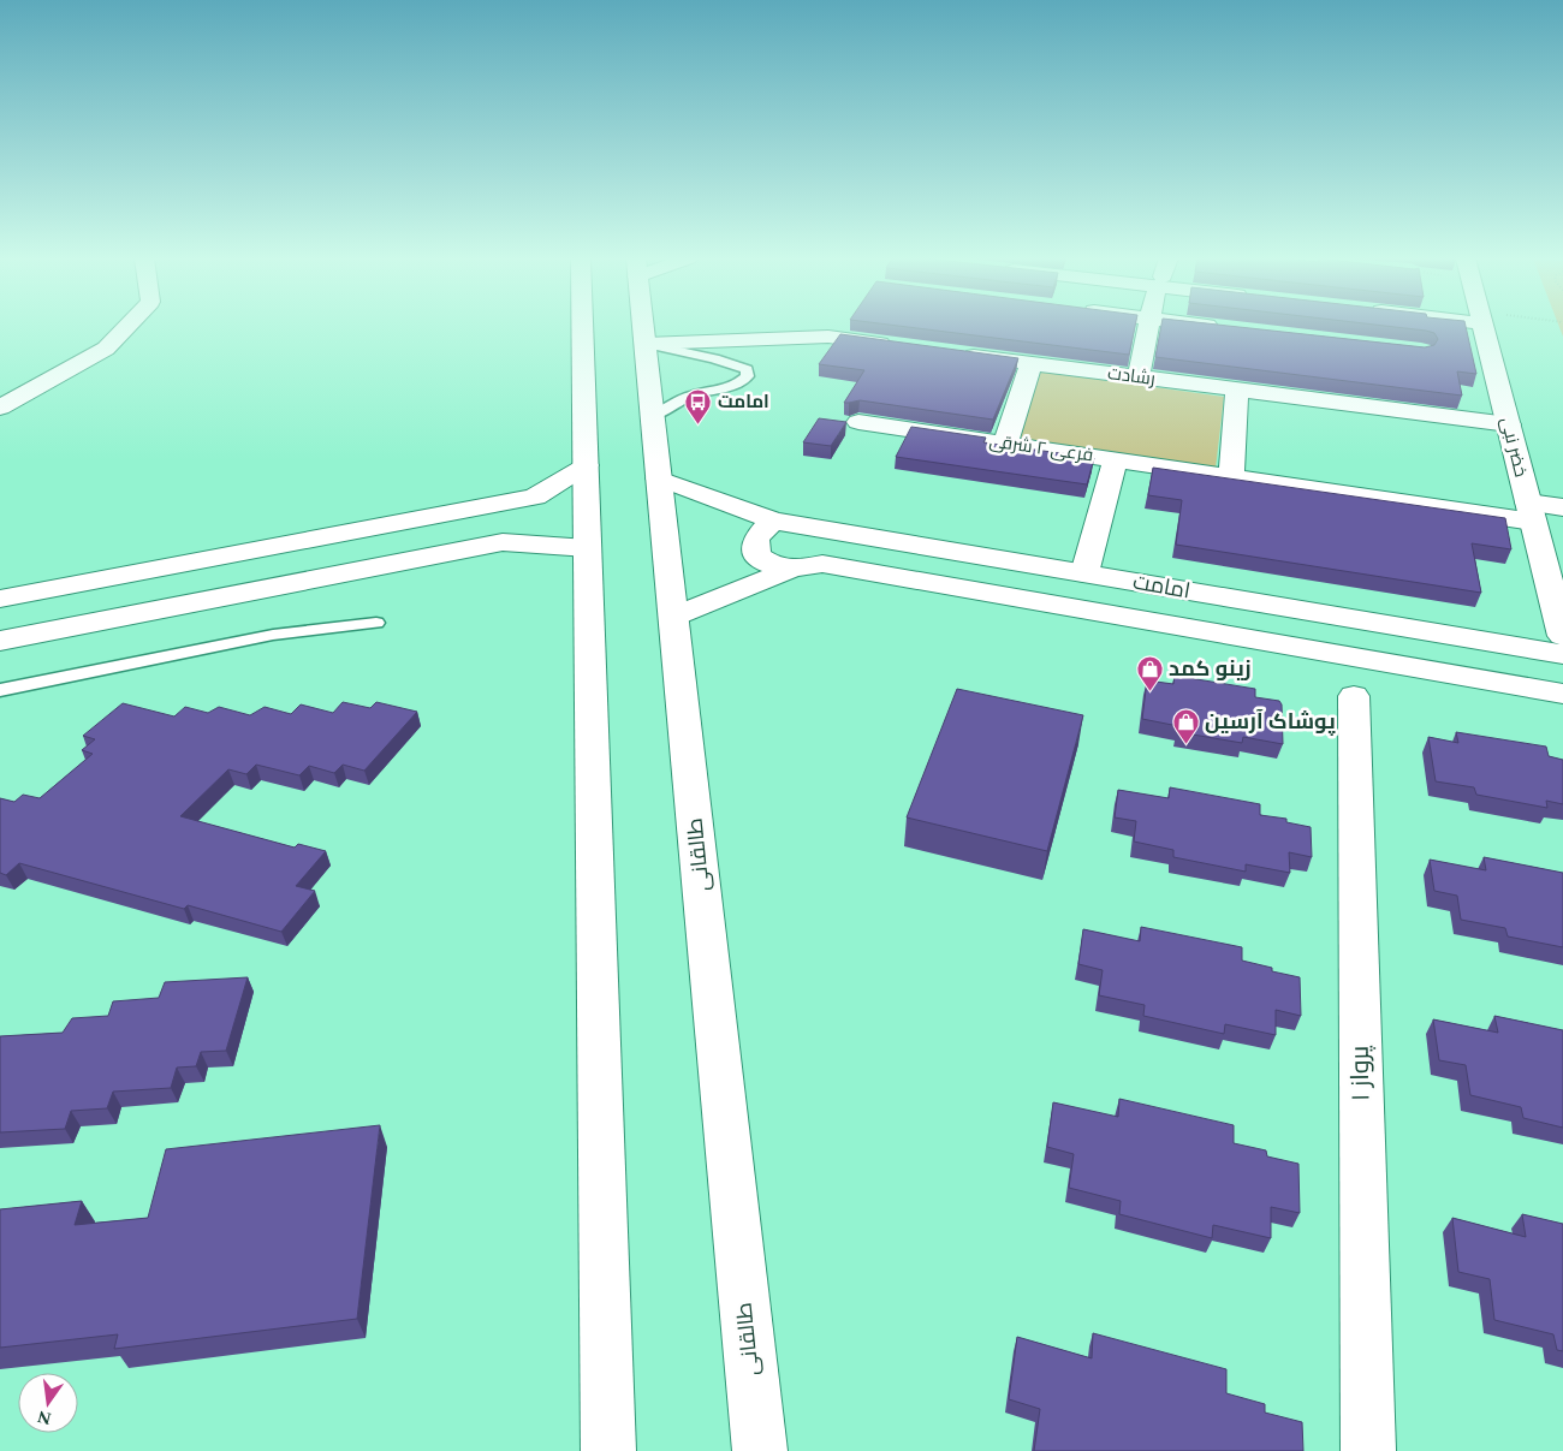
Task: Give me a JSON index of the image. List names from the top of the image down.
{
  "streets": {
    "street": [
      "رشادت",
      "خضر نبی",
      "فرعی ۲ شرقی",
      "امامت",
      "طالقانی",
      "پرواز ۱"
    ]
  },
  "crossings": [
    ["رشادت", "خضر نبی"],
    ["خضر نبی", "فرعی ۲ شرقی"],
    ["امامت", "طالقانی"]
  ],
  "places": {
    "bus stop": ["امامت"],
    "shop": ["زینو کمد", "پوشاک آرسین"]
  },
  "north": "bottom"
}
